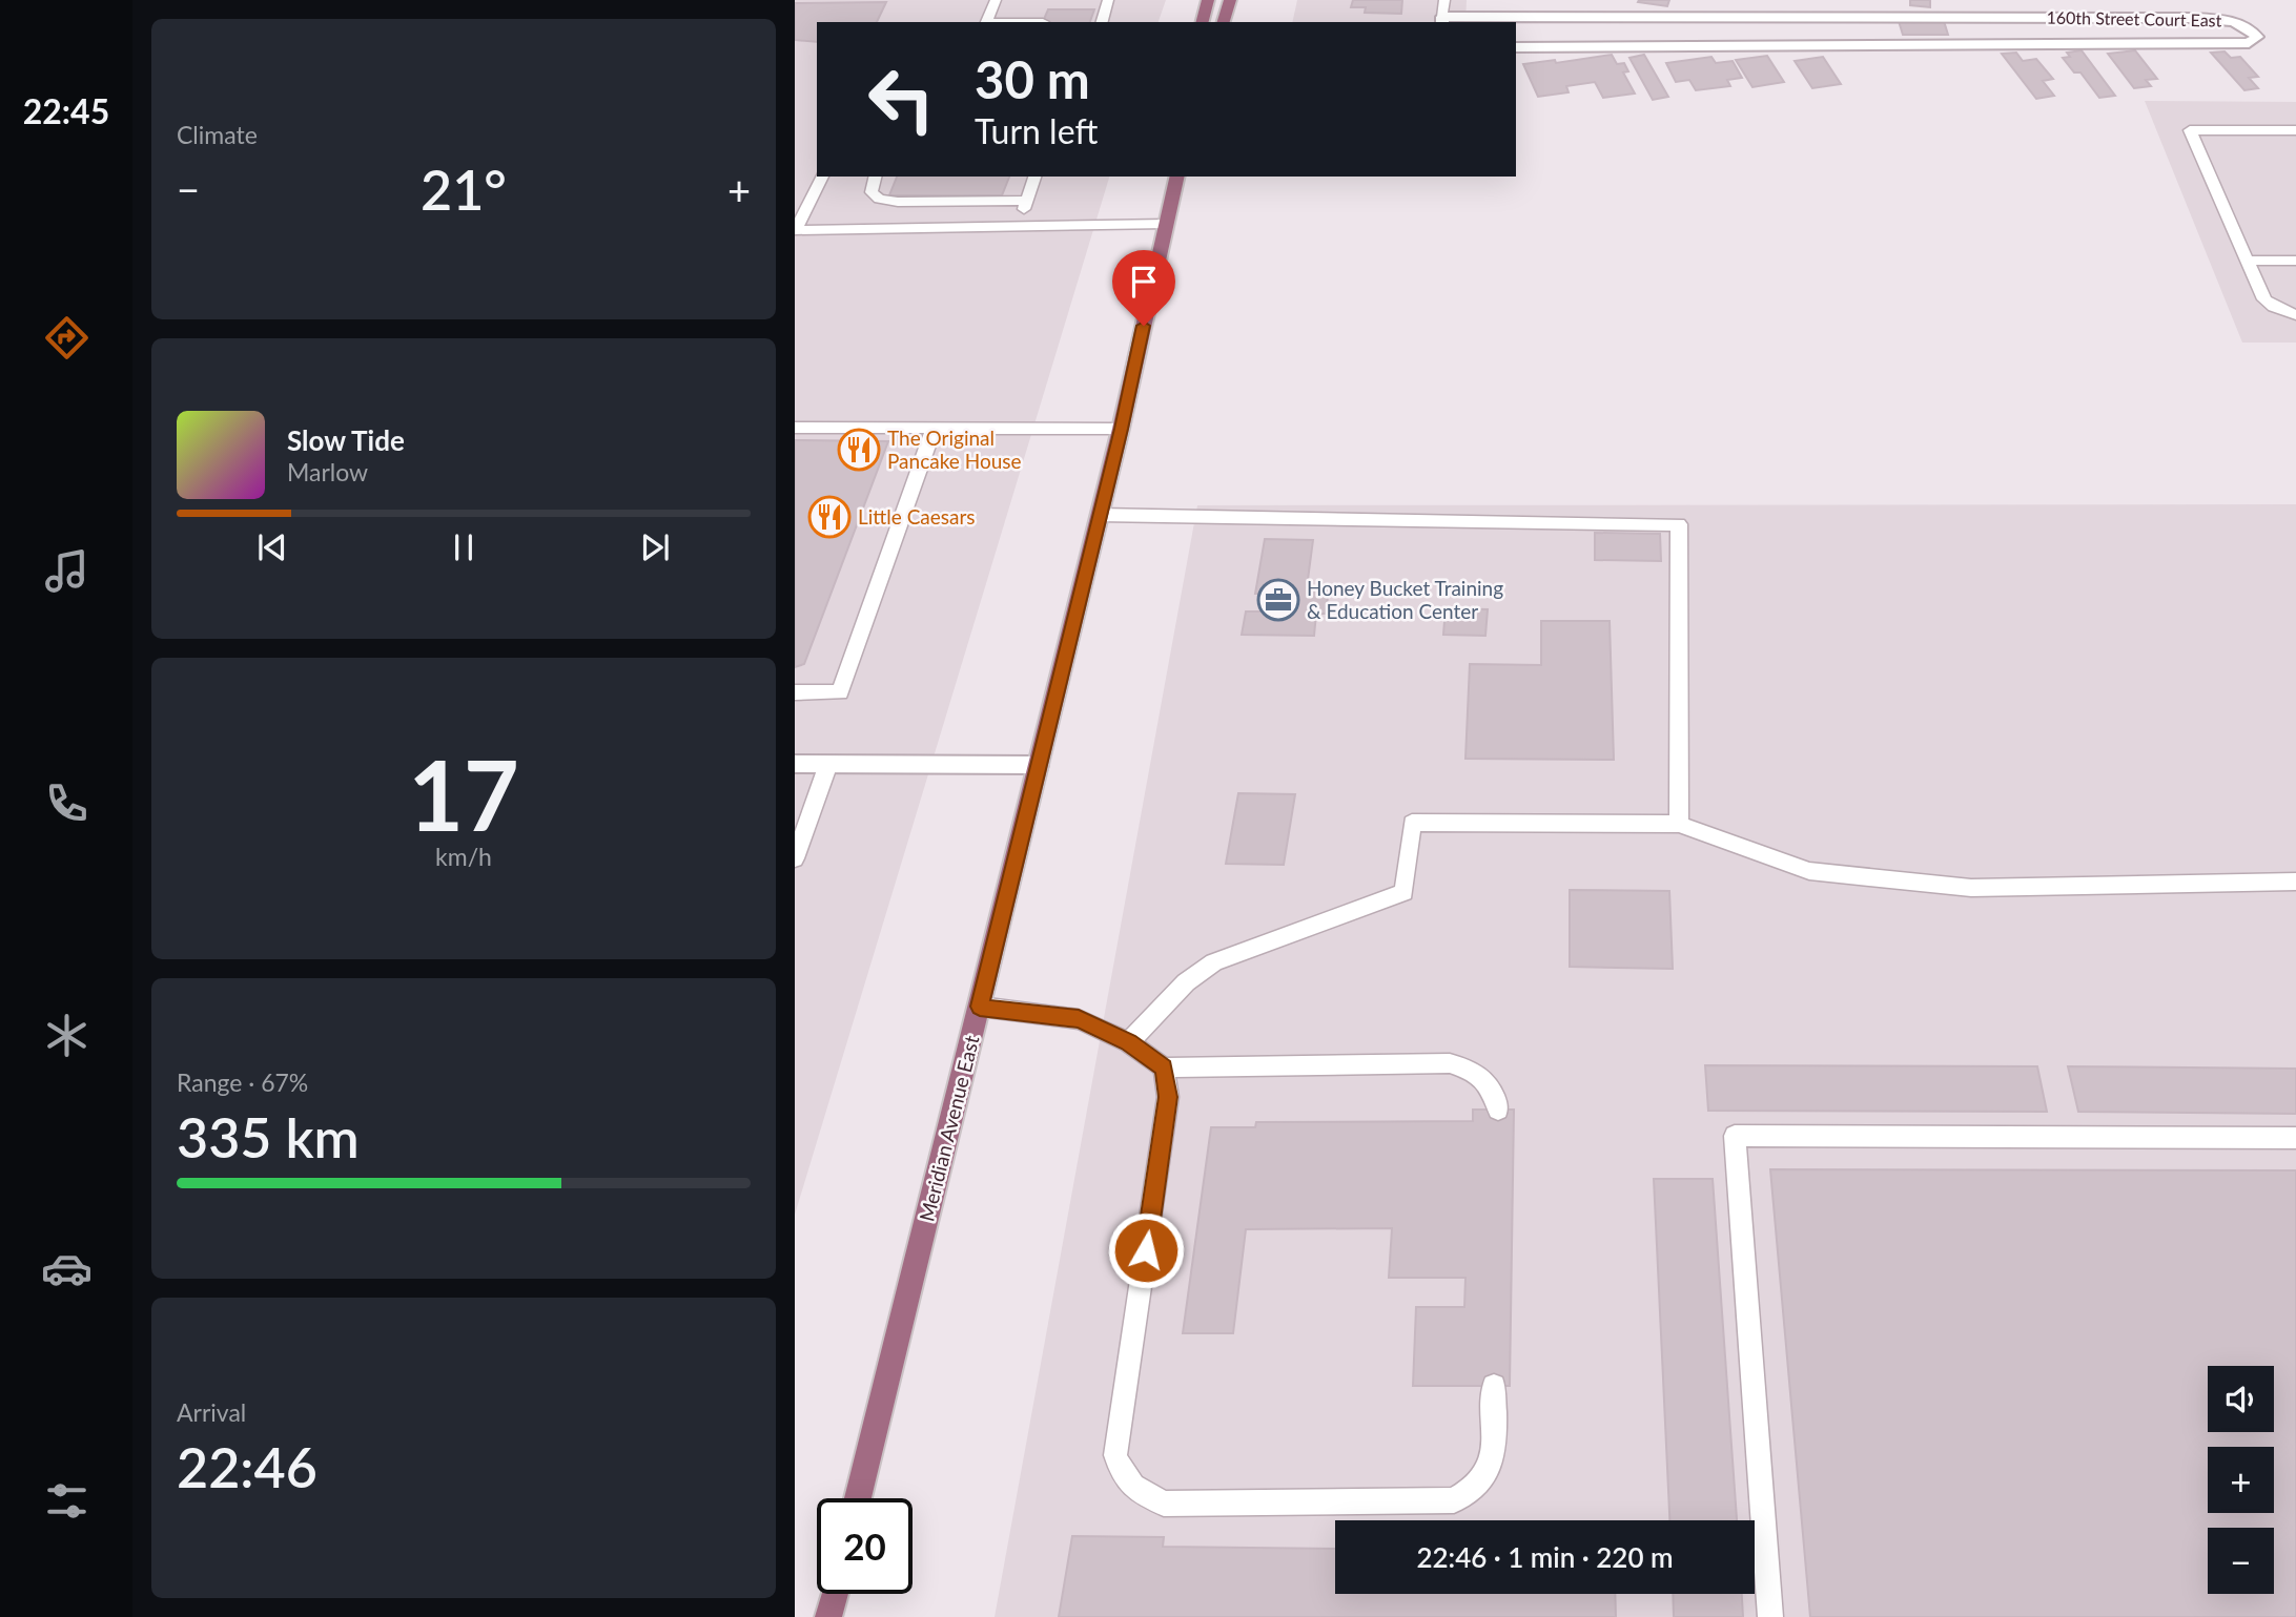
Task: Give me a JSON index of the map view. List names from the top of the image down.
{
  "streets": {
    "main road": ["Meridian Avenue East"],
    "street": ["160th Street Court East"]
  },
  "places": {
    "restaurant": ["The Original Pancake House", "Little Caesars"],
    "office": ["Honey Bucket Training & Education Center"]
  },
  "page": {
    "tabs": "22:45",
    "tile": [
      "Climate",
      ["17", "km/h"],
      ["Range · 67%", "335 km"],
      ["Arrival", "22:46"]
    ],
    "turn": ["30 m", "Turn left"],
    "heat": ["−", "21°", "+"],
    "song": ["Slow Tide", "Marlow"],
    "map_buttons": ["+", "−"],
    "limit": "20",
    "trip": "22:46 · 1 min · 220 m"
  }
}
